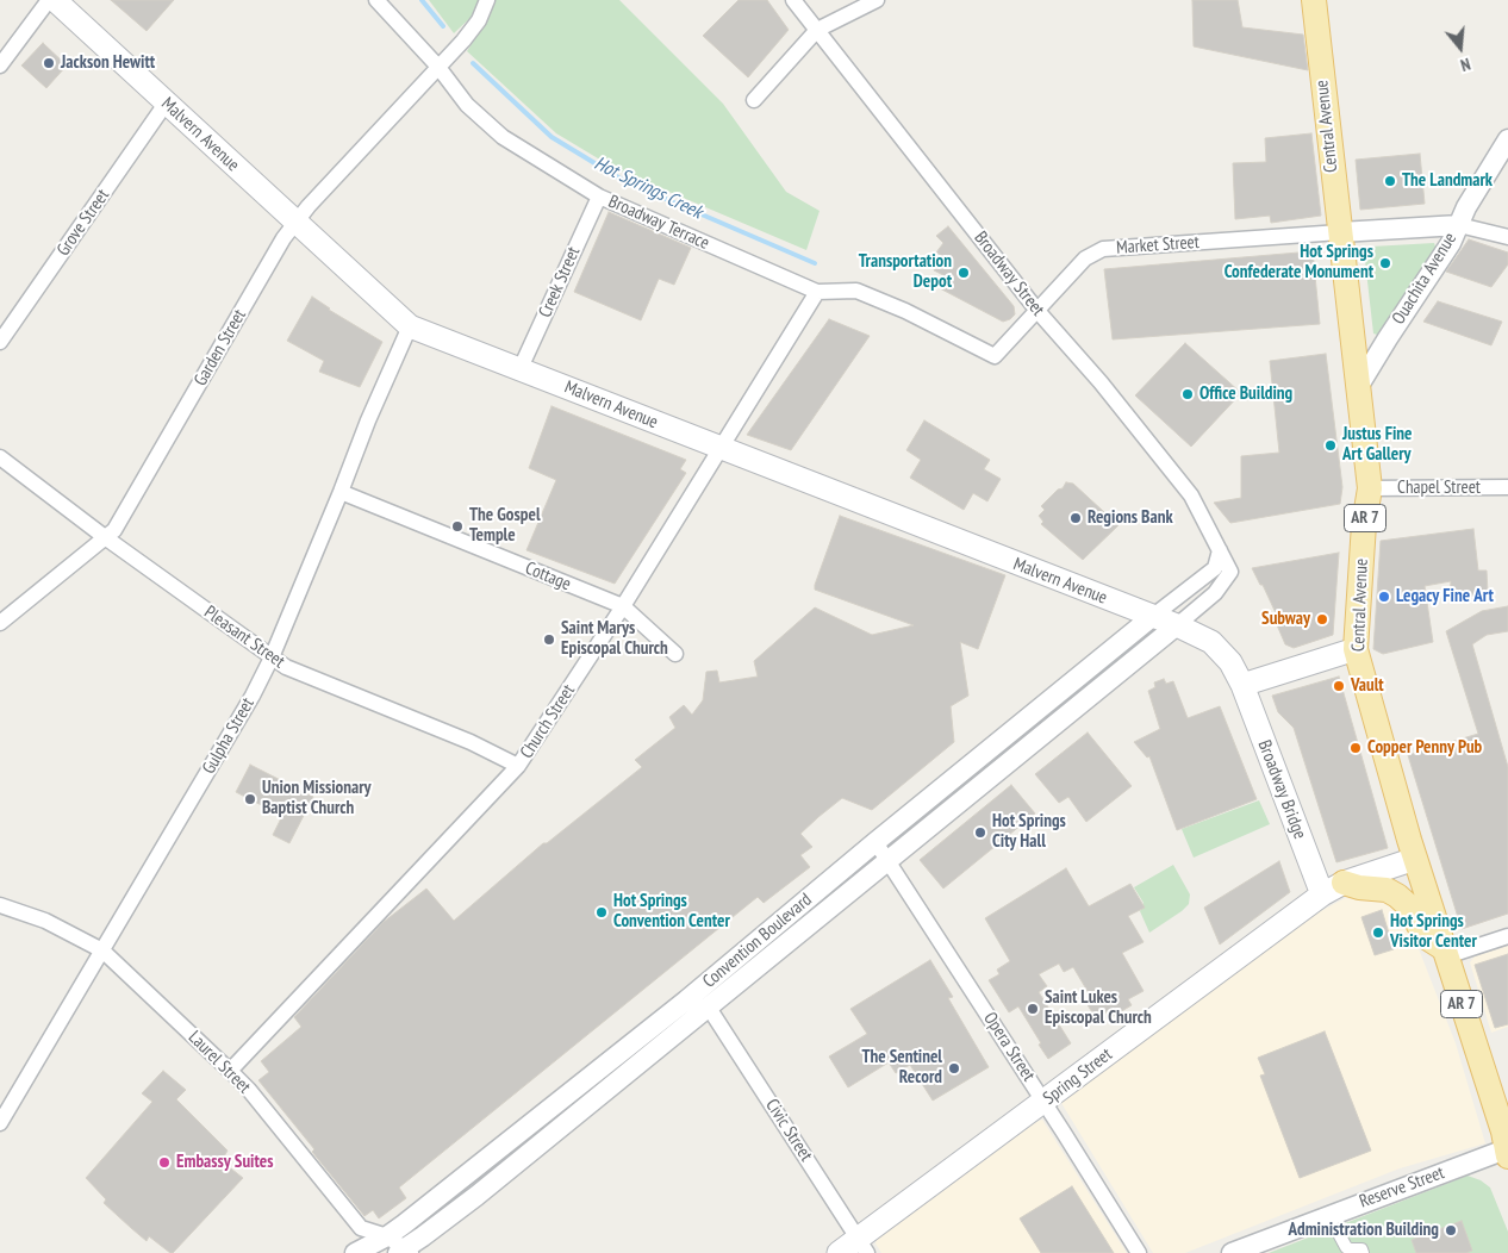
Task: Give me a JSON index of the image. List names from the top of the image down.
{
  "streets": {
    "main road": [
      "Central Avenue",
      "Malvern Avenue",
      "AR 7",
      "Broadway Bridge",
      "Spring Street"
    ],
    "street": [
      "Grove Street",
      "Broadway Terrace",
      "Market Street",
      "Broadway Street",
      "Ouachita Avenue",
      "Creek Street",
      "Garden Street",
      "Chapel Street",
      "Cottage",
      "Pleasant Street",
      "Church Street",
      "Gulpha Street",
      "Convention Boulevard",
      "Opera Street",
      "Laurel Street",
      "Civic Street",
      "Reserve Street"
    ]
  },
  "crossings": [
    ["Central Avenue", "Market Street"],
    ["Central Avenue", "Ouachita Avenue"],
    ["Central Avenue", "Chapel Street"],
    ["Central Avenue", "Spring Street"],
    ["Central Avenue", "Reserve Street"],
    ["Malvern Avenue", "Grove Street"],
    ["Malvern Avenue", "Broadway Street"],
    ["Malvern Avenue", "Creek Street"],
    ["Malvern Avenue", "Garden Street"],
    ["Malvern Avenue", "Church Street"],
    ["Malvern Avenue", "Gulpha Street"],
    ["Malvern Avenue", "Broadway Bridge"],
    ["Malvern Avenue", "Convention Boulevard"],
    ["Broadway Terrace", "Market Street"],
    ["Broadway Terrace", "Creek Street"],
    ["Broadway Terrace", "Garden Street"],
    ["Broadway Terrace", "Church Street"],
    ["Market Street", "Broadway Street"],
    ["Market Street", "Ouachita Avenue"],
    ["Broadway Street", "Convention Boulevard"],
    ["Garden Street", "Pleasant Street"],
    ["Cottage", "Church Street"],
    ["Cottage", "Gulpha Street"],
    ["Pleasant Street", "Church Street"],
    ["Pleasant Street", "Gulpha Street"],
    ["Church Street", "Laurel Street"],
    ["Gulpha Street", "Laurel Street"],
    ["Broadway Bridge", "Spring Street"],
    ["Convention Boulevard", "Opera Street"],
    ["Convention Boulevard", "Laurel Street"],
    ["Convention Boulevard", "Civic Street"],
    ["Opera Street", "Spring Street"],
    ["Spring Street", "Civic Street"]
  ],
  "water": ["Hot Springs Creek"],
  "places": [
    "Jackson Hewitt",
    "The Landmark",
    "Hot Springs Confederate Monument",
    "Transportation Depot",
    "Office Building",
    "Justus Fine Art Gallery",
    "Regions Bank",
    "The Gospel Temple",
    "Legacy Fine Art",
    "Subway",
    "Saint Marys Episcopal Church",
    "Vault",
    "Copper Penny Pub",
    "Union Missionary Baptist Church",
    "Hot Springs City Hall",
    "Hot Springs Convention Center",
    "Hot Springs Visitor Center",
    "Saint Lukes Episcopal Church",
    "The Sentinel Record",
    "Embassy Suites",
    "Administration Building"
  ],
  "north": "bottom"
}
